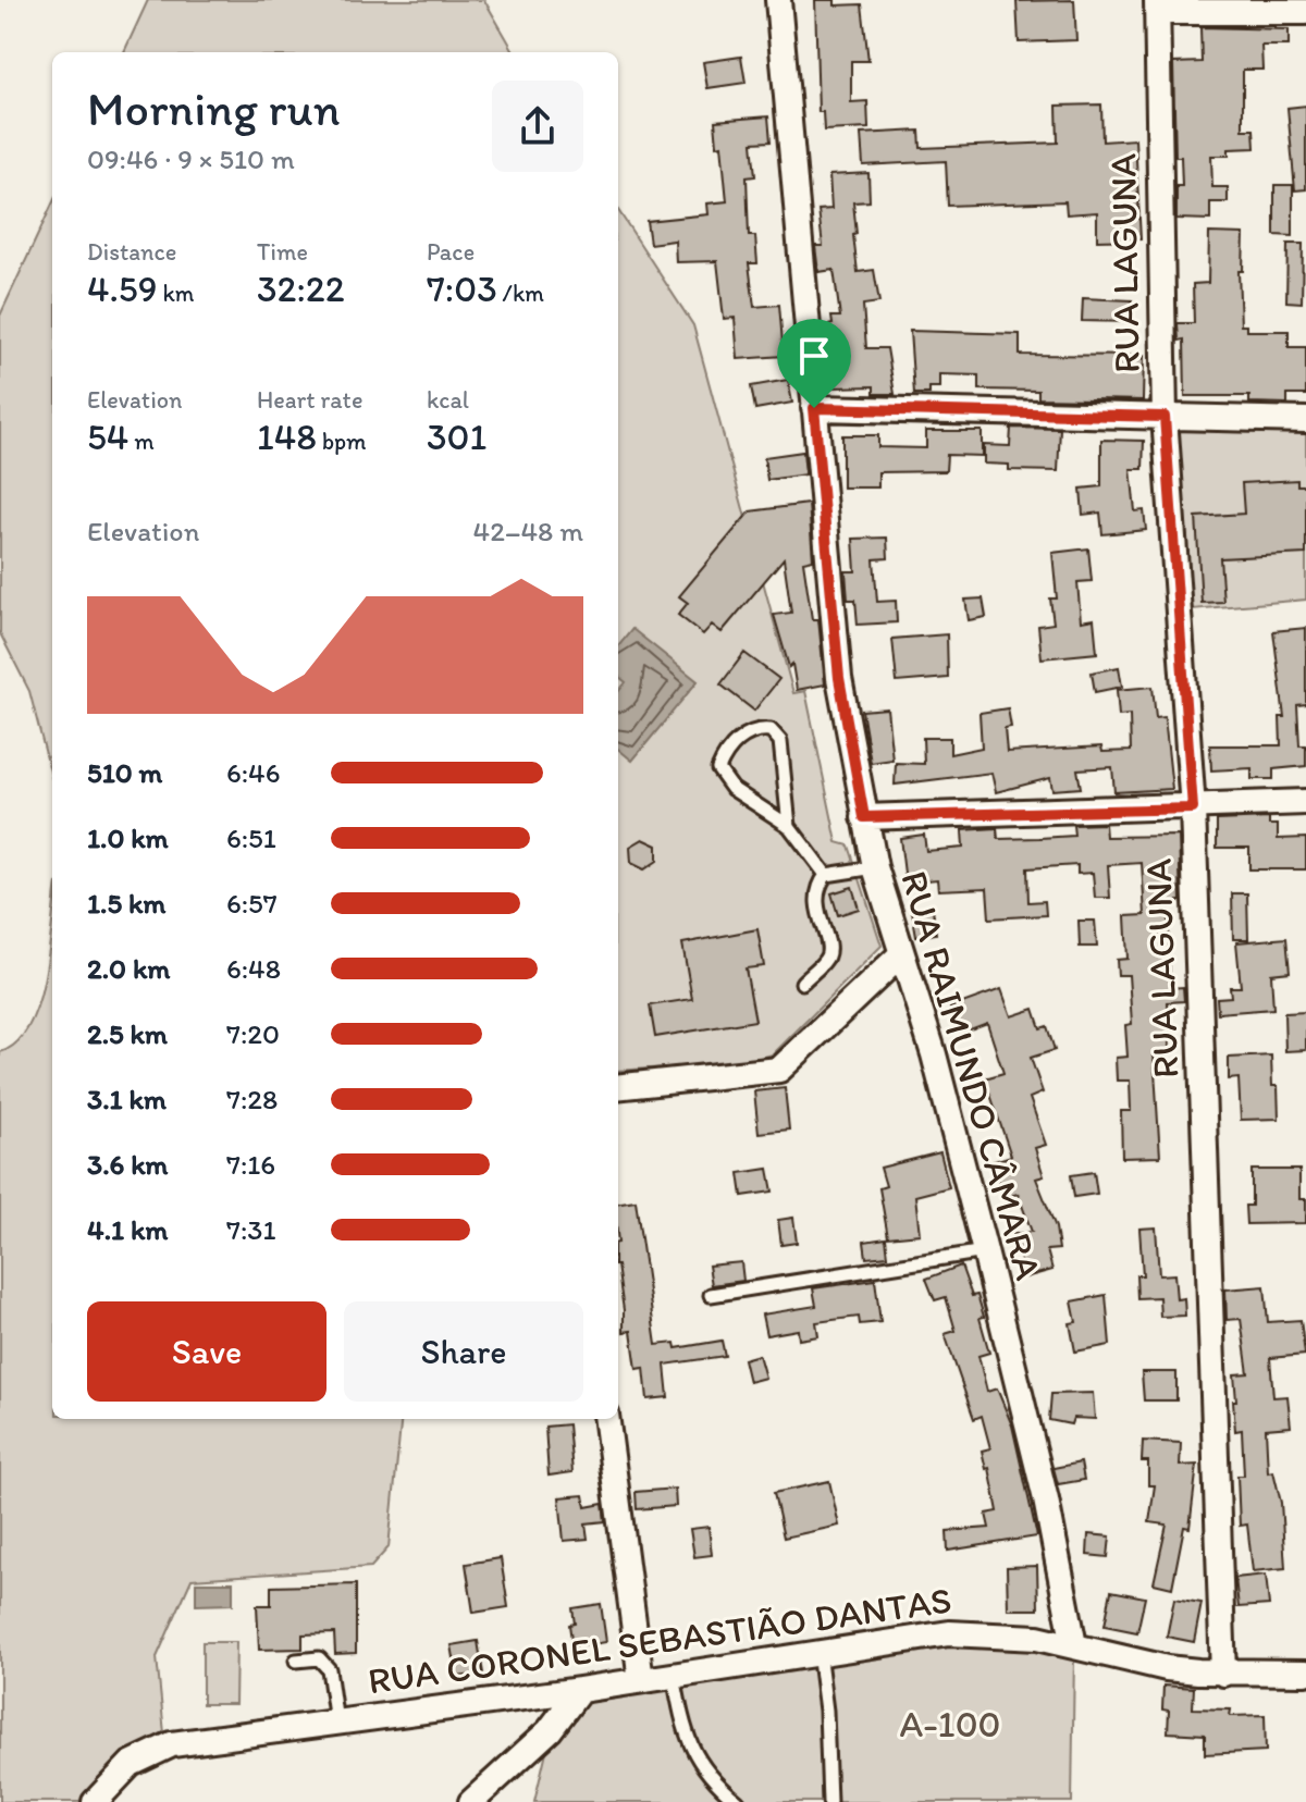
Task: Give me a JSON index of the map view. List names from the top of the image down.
{
  "streets": {
    "street": ["RUA LAGUNA", "RUA RAIMUNDO CÂMARA", "RUA CORONEL SEBASTIÃO DANTAS"]
  },
  "crossings": [
    ["RUA LAGUNA", "RUA CORONEL SEBASTIÃO DANTAS"],
    ["RUA RAIMUNDO CÂMARA", "RUA CORONEL SEBASTIÃO DANTAS"]
  ],
  "parks": ["A-100"],
  "page": {
    "heading": ["Morning run", "09:46 · 9 × 510 m"],
    "stats": [
      ["Distance", "4.59 km"],
      ["Time", "32:22"],
      ["Pace", "7:03 /km"],
      ["Elevation", "54 m"],
      ["Heart rate", "148 bpm"],
      ["kcal", "301"]
    ],
    "chart": ["Elevation", "42–48 m"],
    "list": [
      {
        "name": "510 m",
        "note": "6:46"
      },
      {
        "name": "1.0 km",
        "note": "6:51"
      },
      {
        "name": "1.5 km",
        "note": "6:57"
      },
      {
        "name": "2.0 km",
        "note": "6:48"
      },
      {
        "name": "2.5 km",
        "note": "7:20"
      },
      {
        "name": "3.1 km",
        "note": "7:28"
      },
      {
        "name": "3.6 km",
        "note": "7:16"
      },
      {
        "name": "4.1 km",
        "note": "7:31"
      }
    ],
    "buttons": ["Save", "Share"]
  }
}
